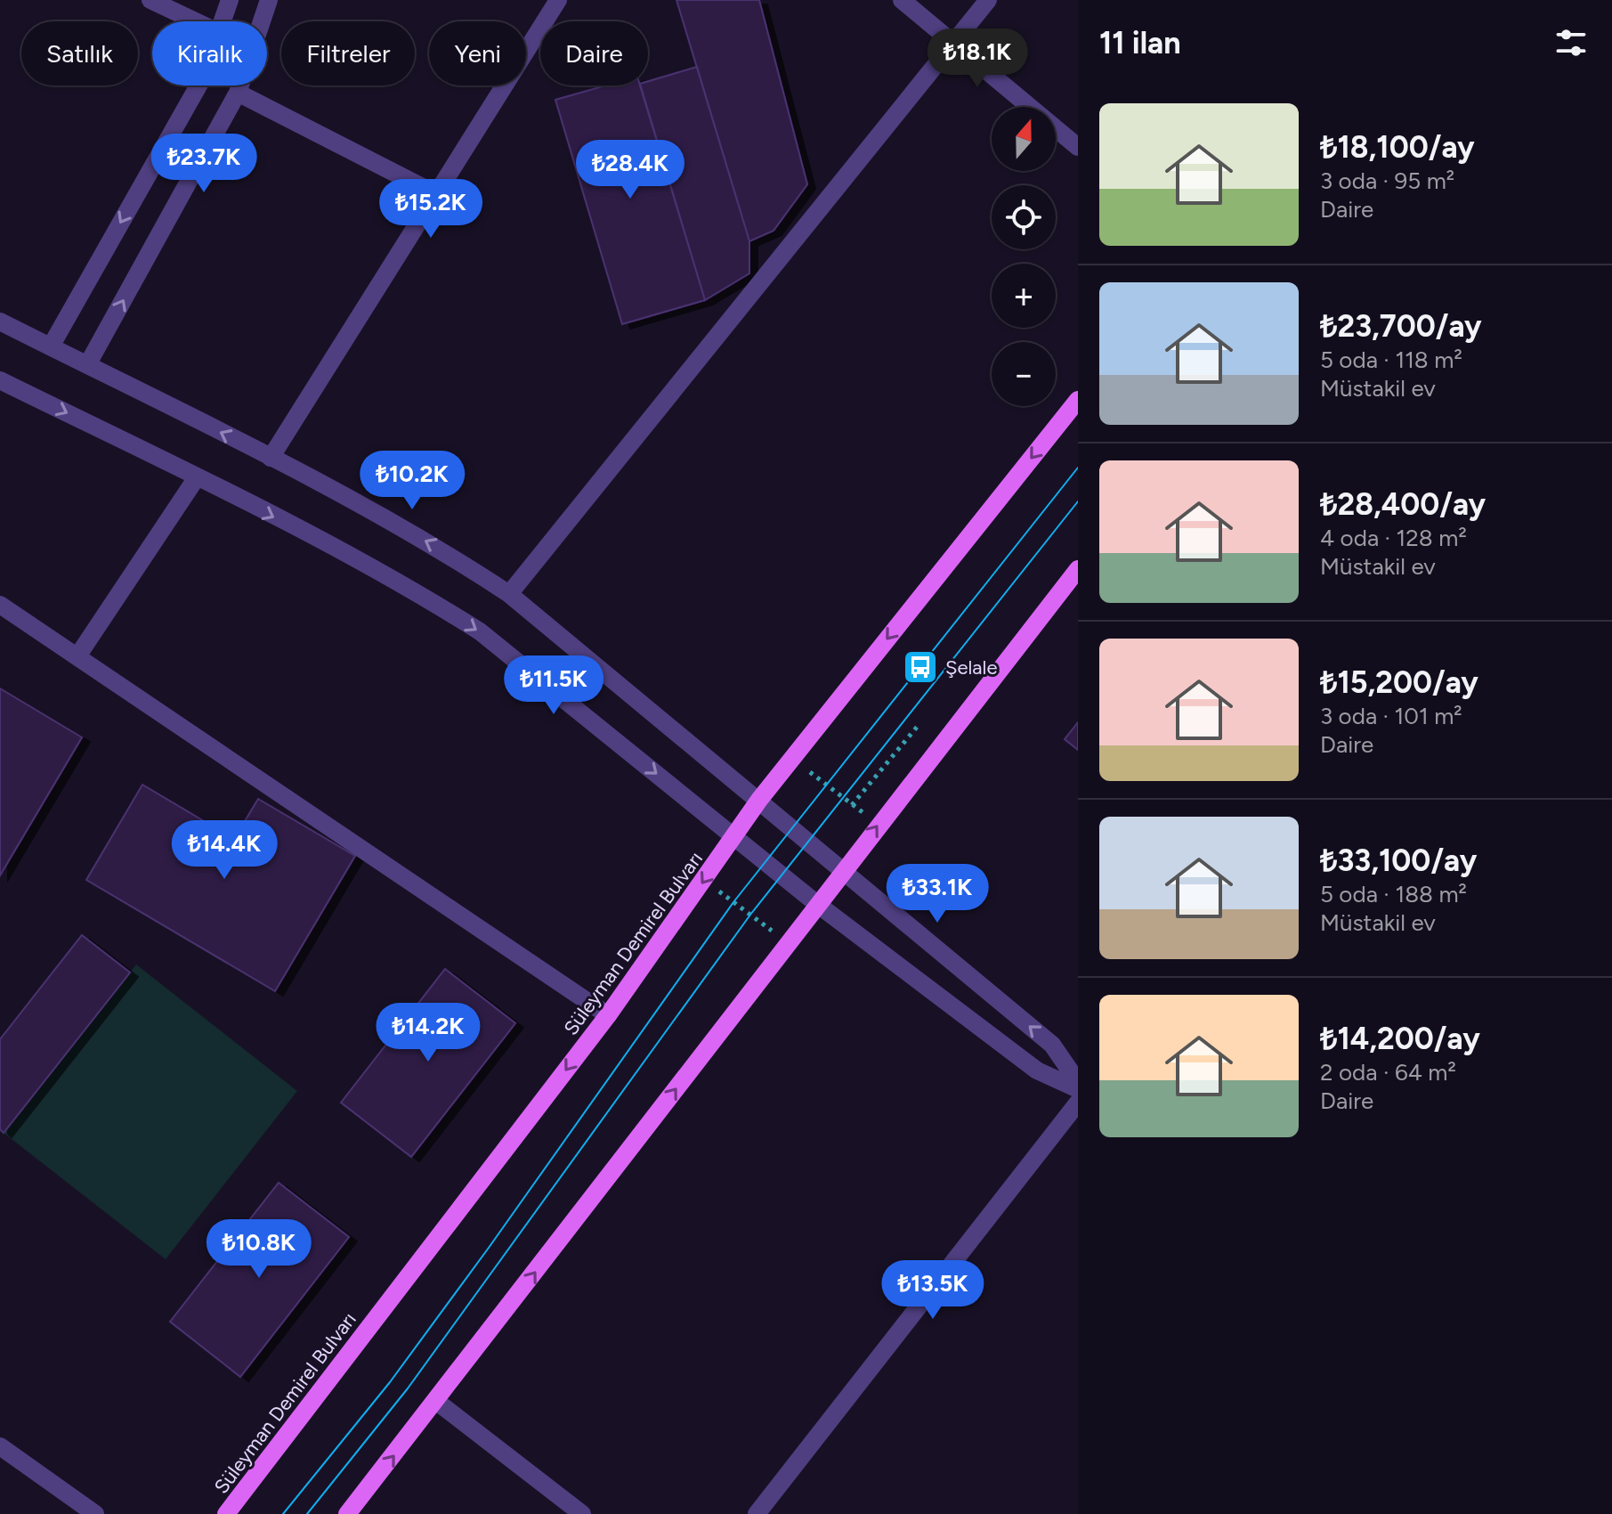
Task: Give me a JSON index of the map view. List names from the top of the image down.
{
  "streets": {
    "main road": ["Süleyman Demirel Bulvarı"]
  },
  "places": {
    "bus stop": ["Şelale"]
  },
  "north": "top",
  "page": {
    "heading": "11 ilan",
    "chip": [
      "Satılık",
      "Kiralık",
      "Filtreler",
      "Yeni",
      "Daire"
    ],
    "price": [
      "₺18.1K",
      "₺23.7K",
      "₺28.4K",
      "₺15.2K",
      "₺10.2K",
      "₺11.5K",
      "₺14.4K",
      "₺33.1K",
      "₺14.2K",
      "₺10.8K",
      "₺13.5K"
    ],
    "list": [
      {
        "name": "₺18,100/ay",
        "note": "3 oda · 95 m² · Daire"
      },
      {
        "name": "₺23,700/ay",
        "note": "5 oda · 118 m² · Müstakil ev"
      },
      {
        "name": "₺28,400/ay",
        "note": "4 oda · 128 m² · Müstakil ev"
      },
      {
        "name": "₺15,200/ay",
        "note": "3 oda · 101 m² · Daire"
      },
      {
        "name": "₺33,100/ay",
        "note": "5 oda · 188 m² · Müstakil ev"
      },
      {
        "name": "₺14,200/ay",
        "note": "2 oda · 64 m² · Daire"
      }
    ],
    "map_buttons": ["+", "−"]
  }
}
